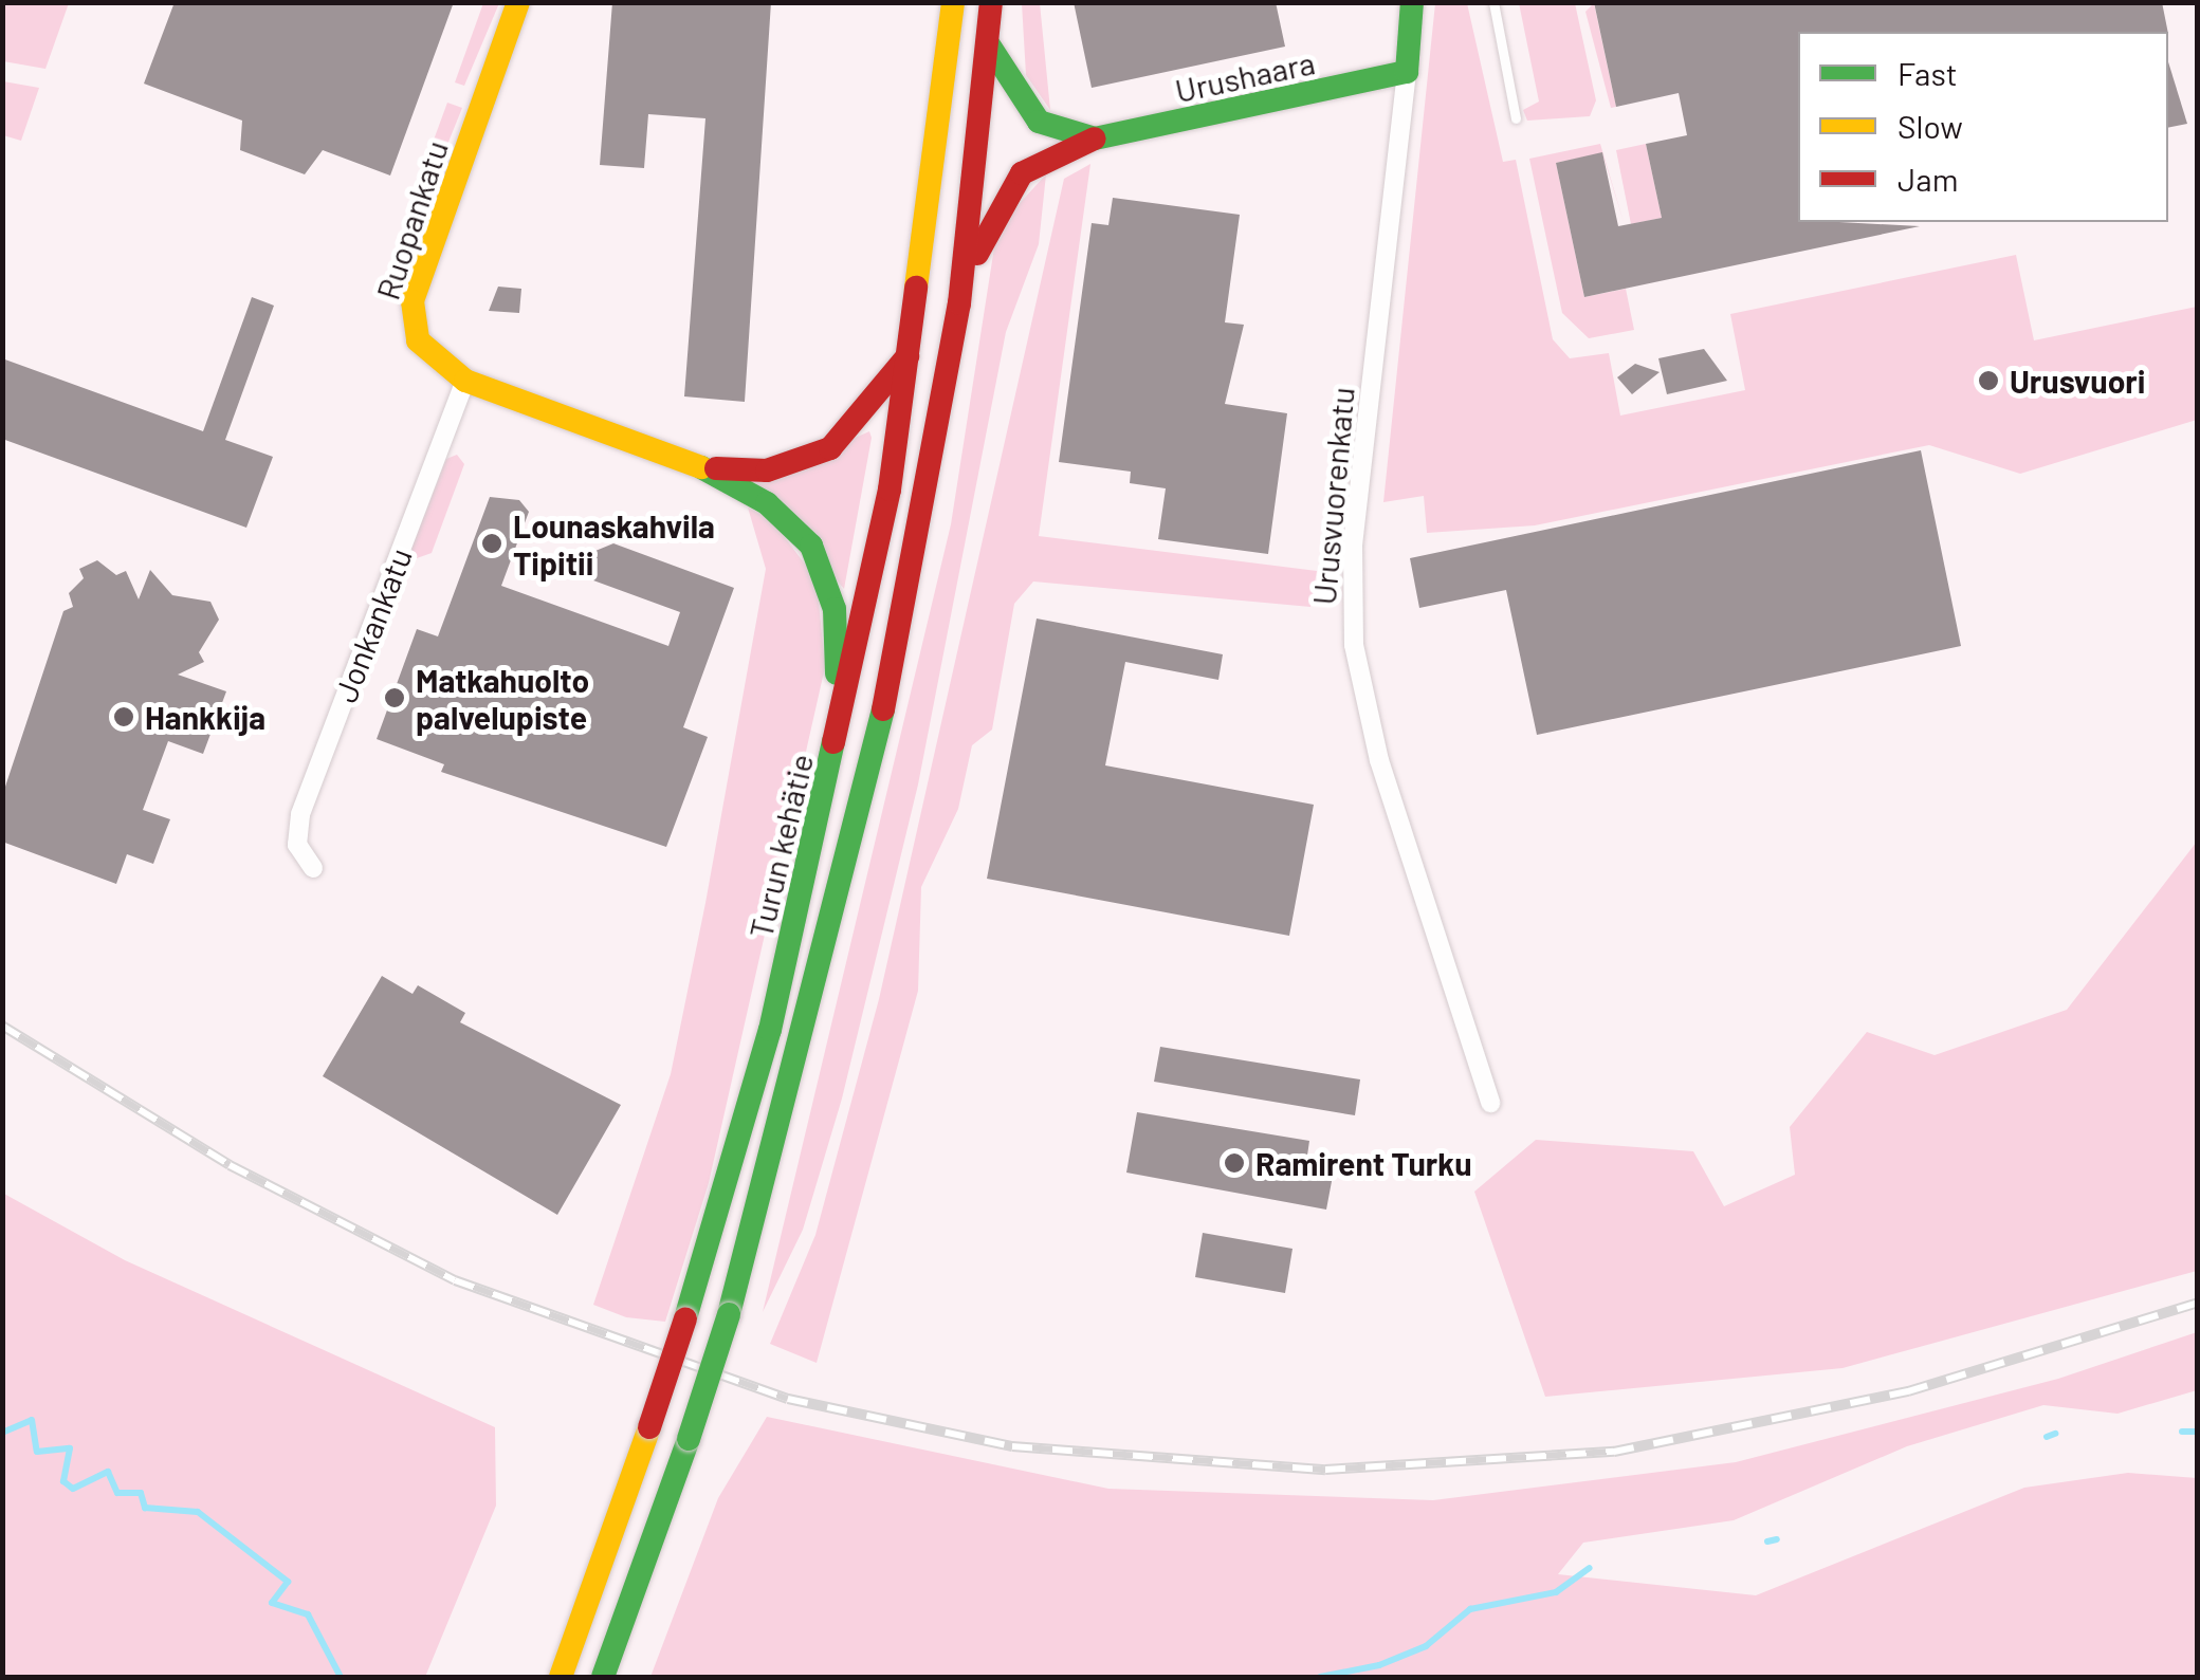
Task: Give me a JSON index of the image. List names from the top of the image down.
{
  "streets": {
    "main road": [
      "Urushaara",
      "Ruopankatu",
      "Urusvuorenkatu",
      "Turun kehätie"
    ],
    "street": ["Jonkankatu"]
  },
  "crossings": [
    ["Urushaara", "Urusvuorenkatu"],
    ["Ruopankatu", "Jonkankatu"]
  ],
  "places": [
    "Urusvuori",
    "Lounaskahvila Tipitii",
    "Matkahuolto palvelupiste",
    "Hankkija",
    "Ramirent Turku"
  ],
  "legend": ["Fast", "Slow", "Jam"]
}
